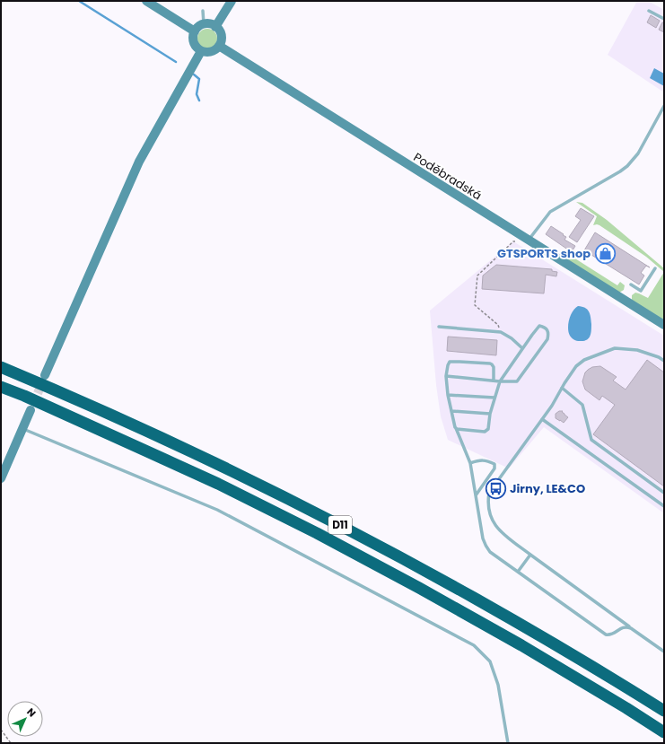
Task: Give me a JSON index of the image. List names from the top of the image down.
{
  "streets": {
    "highway": ["D11"],
    "main road": ["Poděbradská"]
  },
  "places": {
    "shop": ["GTSPORTS shop"],
    "bus stop": ["Jirny, LE&CO"]
  },
  "north": "top right"
}
